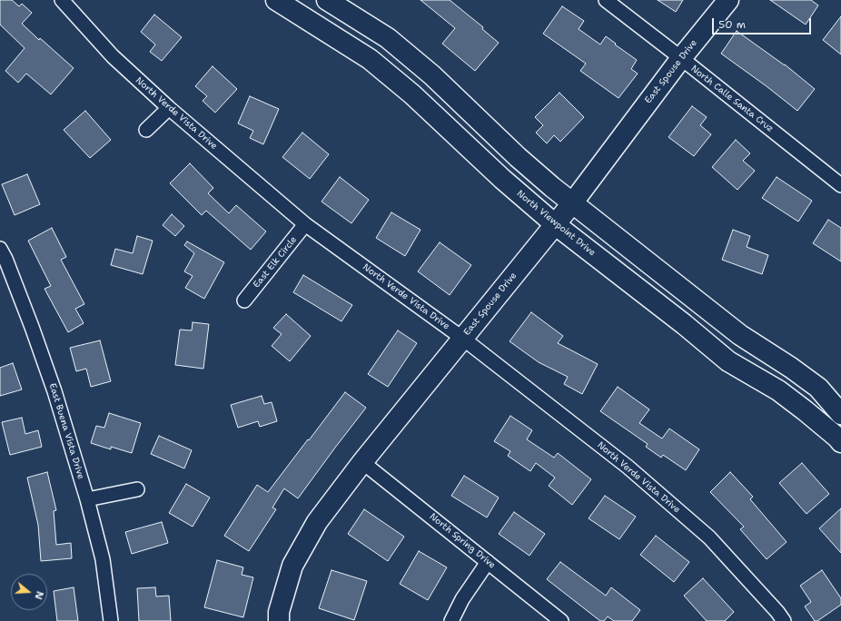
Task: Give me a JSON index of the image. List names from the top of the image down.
{
  "streets": {
    "main road": ["East Spouse Drive", "North Viewpoint Drive"],
    "street": [
      "North Calle Santa Cruz",
      "North Verde Vista Drive",
      "East Elk Circle",
      "East Buena Vista Drive",
      "North Spring Drive"
    ]
  },
  "crossings": [
    ["East Spouse Drive", "North Calle Santa Cruz"],
    ["East Spouse Drive", "North Verde Vista Drive"],
    ["East Spouse Drive", "North Viewpoint Drive"],
    ["East Spouse Drive", "North Spring Drive"],
    ["North Verde Vista Drive", "East Elk Circle"]
  ],
  "scale_bar": "50 m",
  "north": "right"
}
